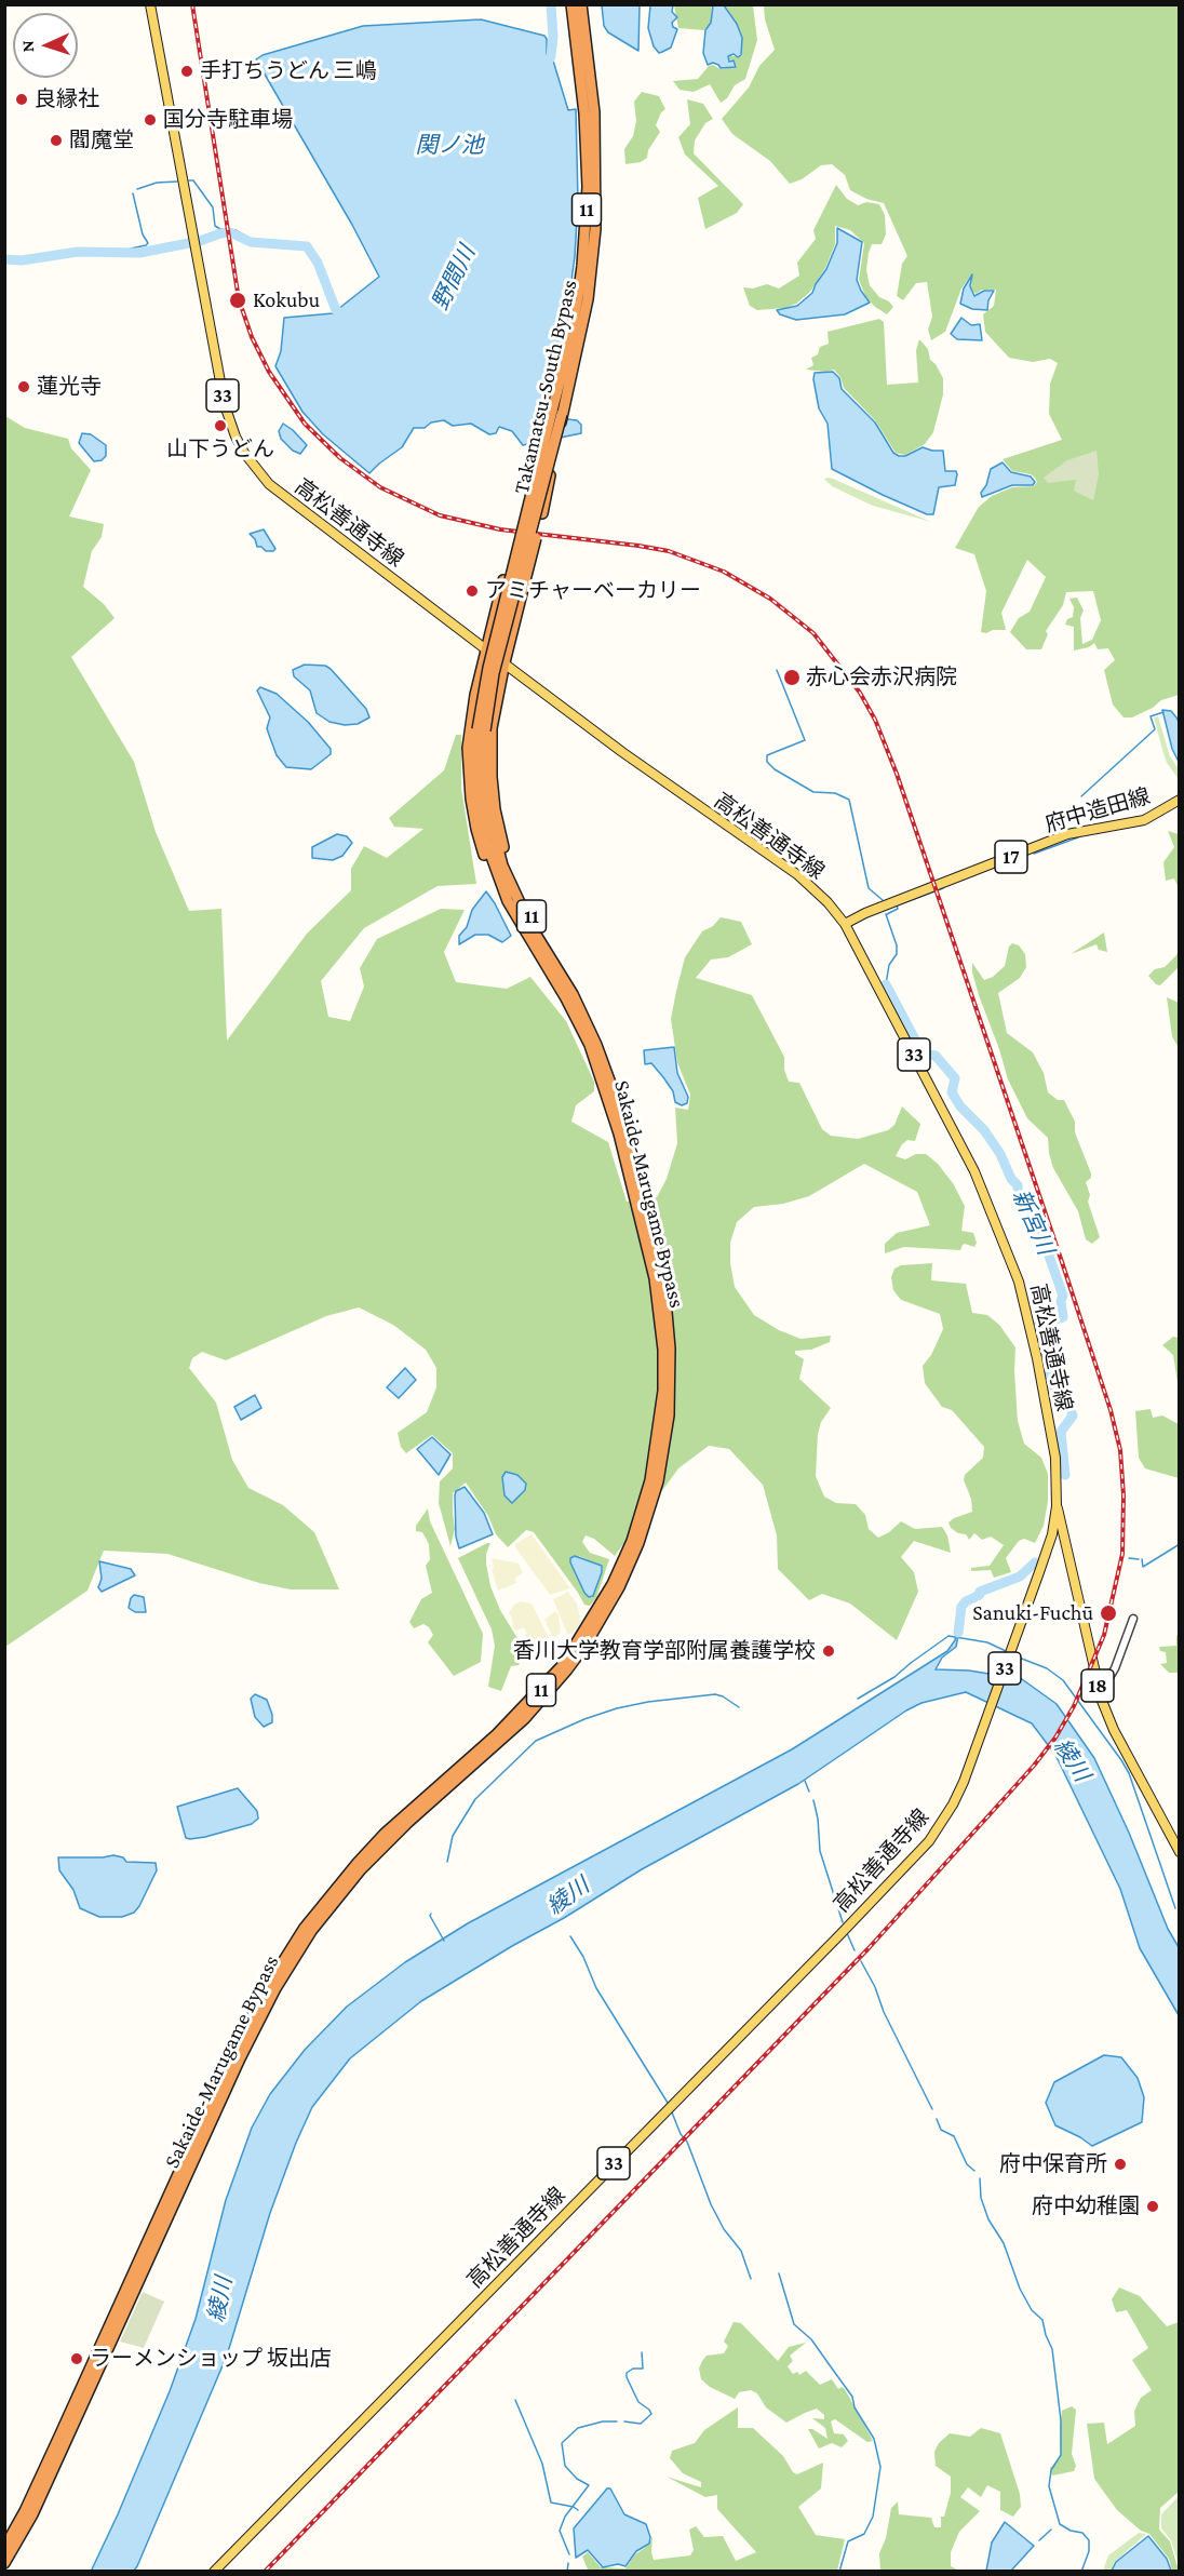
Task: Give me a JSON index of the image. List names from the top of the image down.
{
  "streets": {
    "highway": ["11", "Takamatsu-South Bypass", "Sakaide-Marugame Bypass"],
    "main road": [
      "33",
      "高松善通寺線",
      "府中造田線",
      "17",
      "18"
    ]
  },
  "crossings": [
    ["11", "Takamatsu-South Bypass"],
    ["11", "高松善通寺線"],
    ["11", "Sakaide-Marugame Bypass"],
    ["Takamatsu-South Bypass", "高松善通寺線"],
    ["Takamatsu-South Bypass", "Sakaide-Marugame Bypass"],
    ["高松善通寺線", "府中造田線"],
    ["高松善通寺線", "Sakaide-Marugame Bypass"],
    ["高松善通寺線", "18"]
  ],
  "water": [
    "関ノ池",
    "野間川",
    "新宮川",
    "綾川"
  ],
  "places": [
    "手打ちうどん 三嶋",
    "良縁社",
    "国分寺駐車場",
    "閻魔堂",
    "Kokubu",
    "蓮光寺",
    "山下うどん",
    "アミチャーベーカリー",
    "赤心会赤沢病院",
    "Sanuki-Fuchū",
    "香川大学教育学部附属養護学校",
    "府中保育所",
    "府中幼稚園",
    "ラーメンショップ 坂出店"
  ],
  "north": "left"
}
